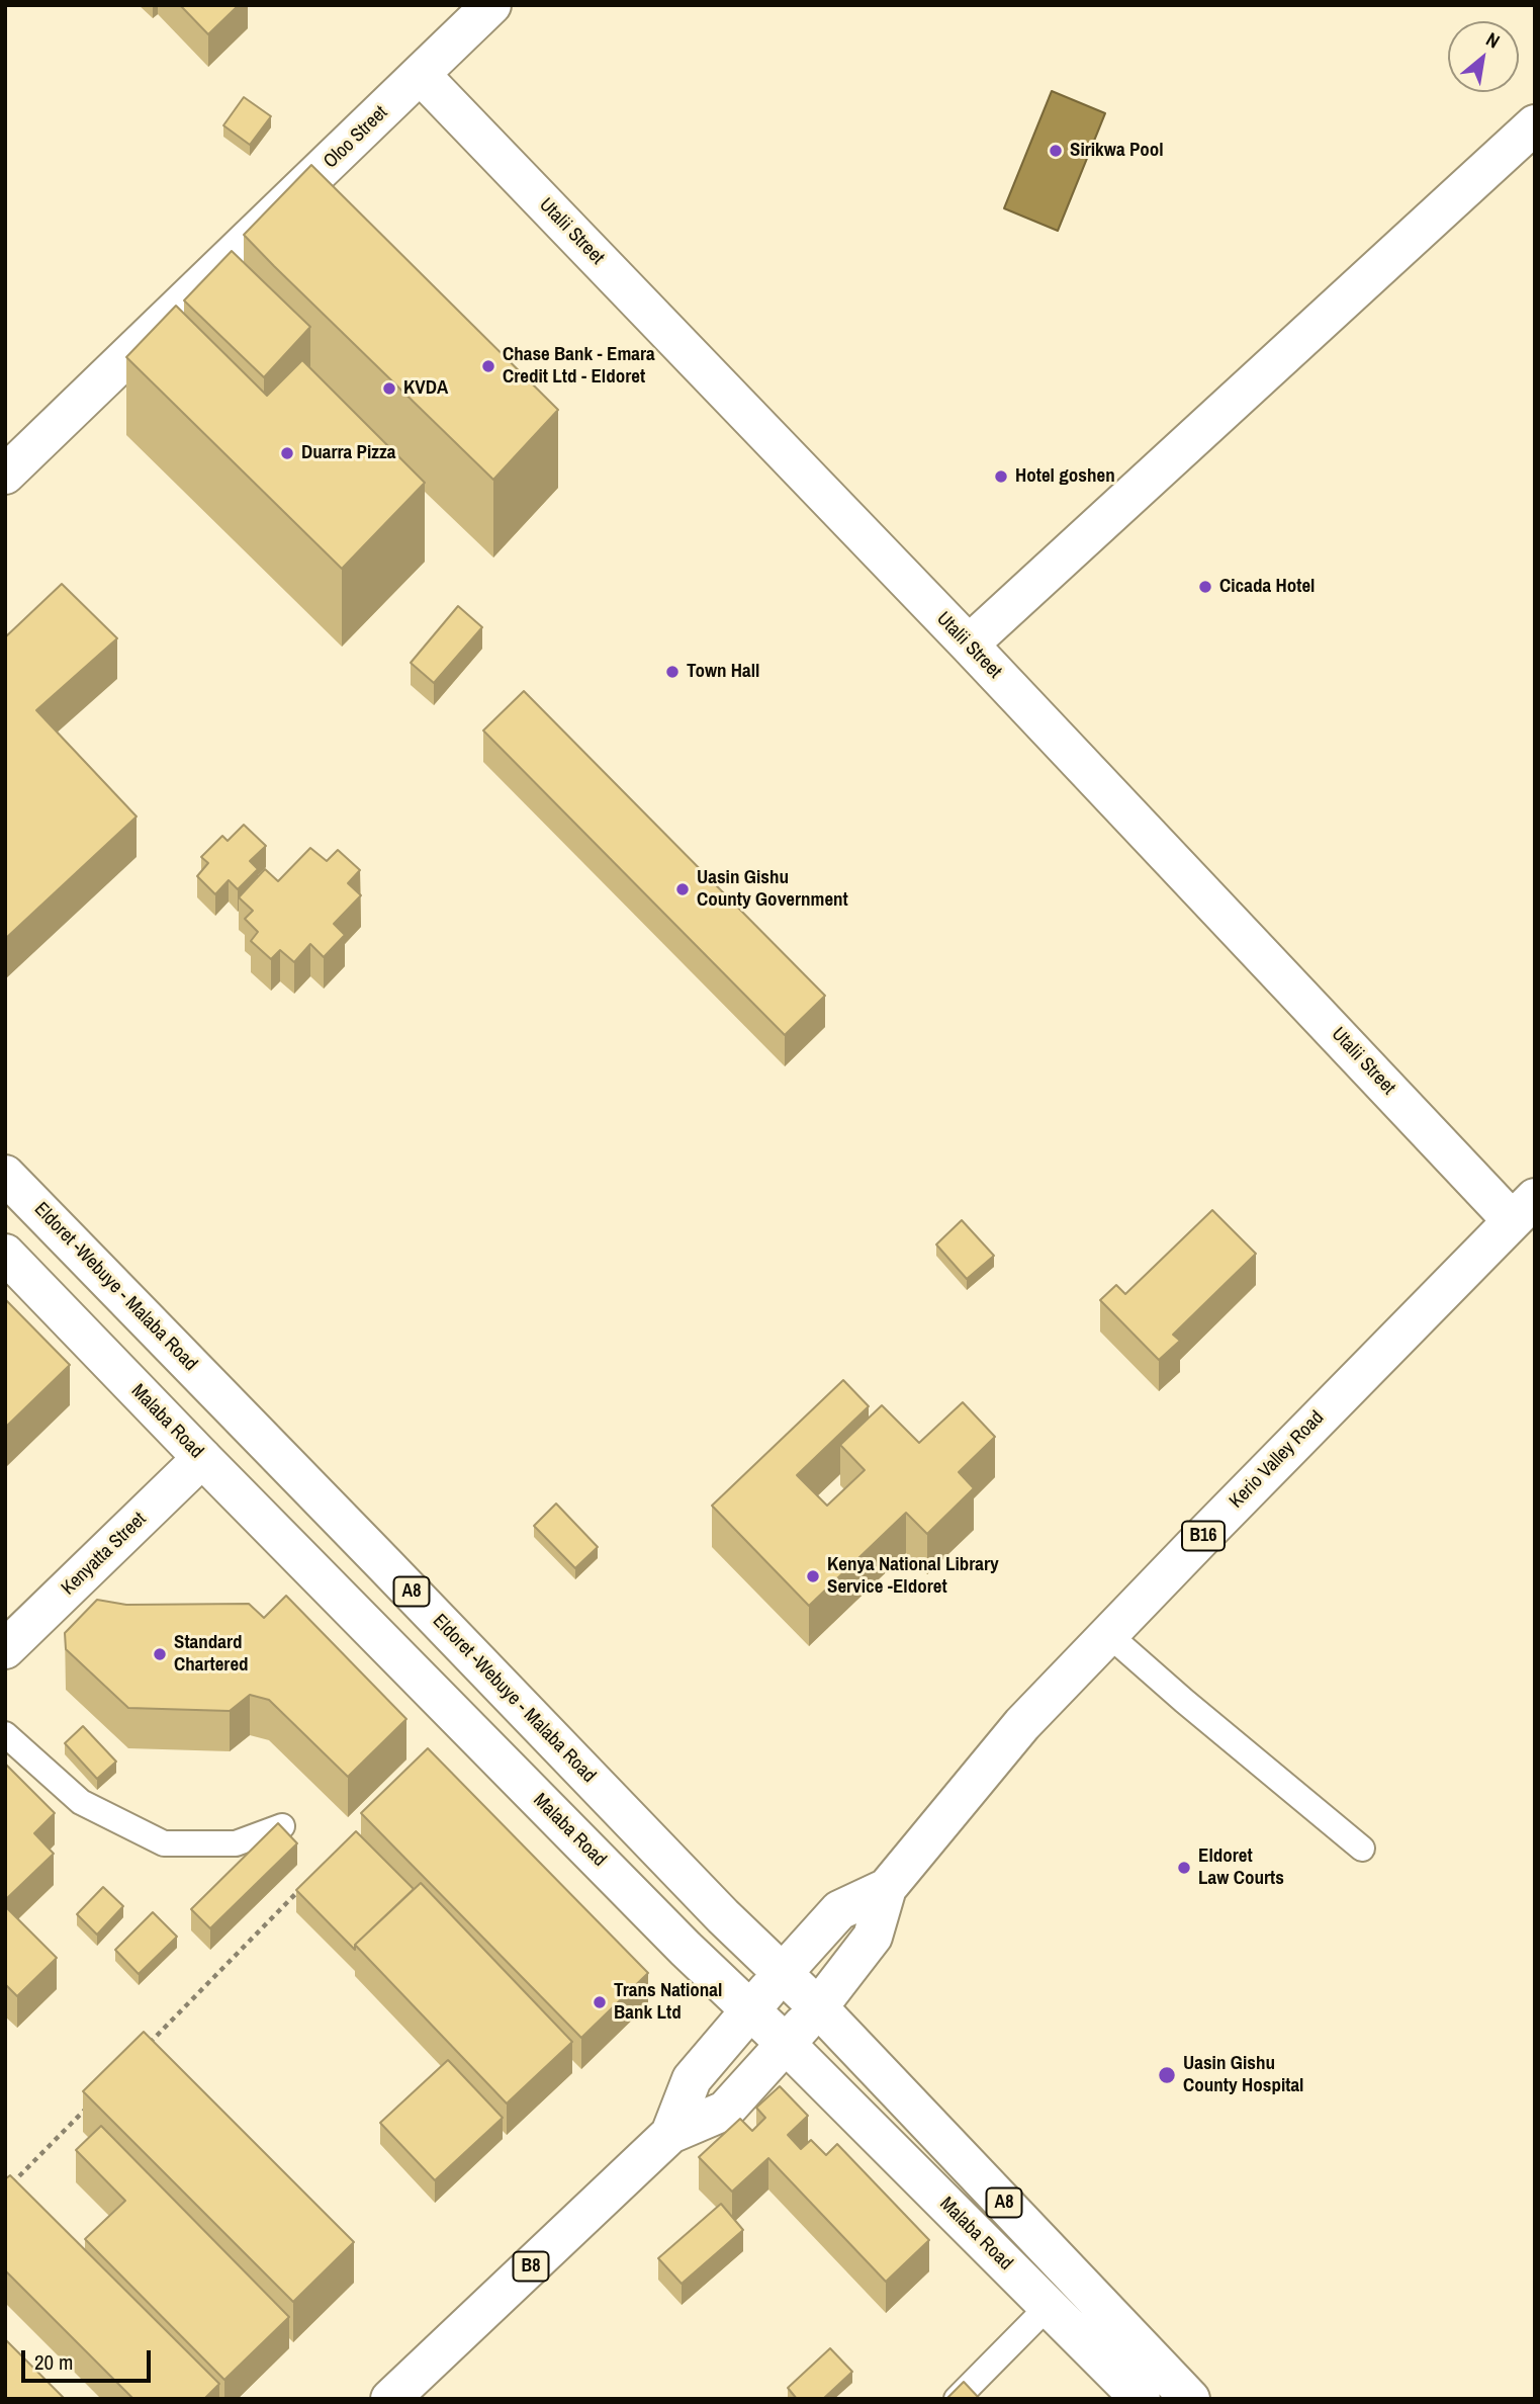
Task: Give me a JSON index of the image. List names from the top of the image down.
{
  "streets": {
    "main road": [
      "Oloo Street",
      "Utalii Street",
      "Eldoret -Webuye - Malaba Road",
      "Malaba Road",
      "Kerio Valley Road",
      "B16",
      "Kenyatta Street",
      "A8",
      "B8"
    ]
  },
  "crossings": [
    ["Oloo Street", "Utalii Street"],
    ["Utalii Street", "Kerio Valley Road"],
    ["Eldoret -Webuye - Malaba Road", "Malaba Road"],
    ["Eldoret -Webuye - Malaba Road", "B16"],
    ["Eldoret -Webuye - Malaba Road", "B8"],
    ["Malaba Road", "B16"],
    ["Malaba Road", "Kenyatta Street"],
    ["Malaba Road", "B8"],
    ["Kerio Valley Road", "B16"],
    ["B16", "B8"]
  ],
  "places": [
    "Sirikwa Pool",
    "Chase Bank - Emara Credit Ltd - Eldoret",
    "KVDA",
    "Duarra Pizza",
    "Hotel goshen",
    "Cicada Hotel",
    "Town Hall",
    "Uasin Gishu County Government",
    "Kenya National Library Service -Eldoret",
    "Standard Chartered",
    "Eldoret Law Courts",
    "Trans National Bank Ltd",
    "Uasin Gishu County Hospital"
  ],
  "scale_bar": "20 m",
  "north": "top right"
}
